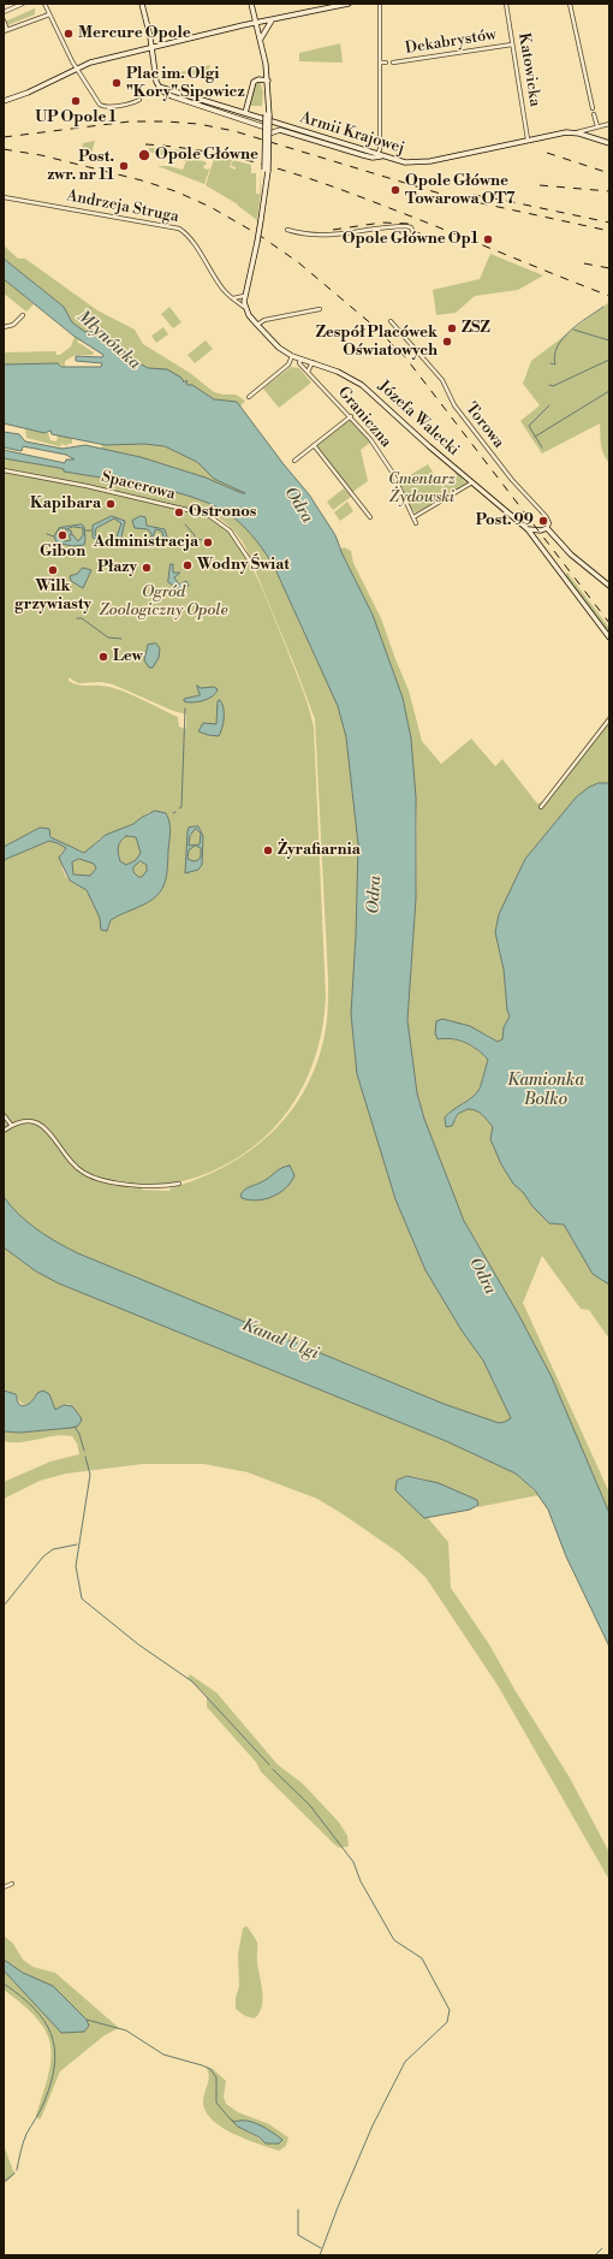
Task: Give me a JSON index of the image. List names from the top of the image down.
{
  "streets": {
    "street": [
      "Dekabrystów",
      "Katowicka",
      "Armii Krajowej",
      "Andrzeja Struga",
      "Graniczna",
      "Józefa Walecki",
      "Torowa",
      "Spacerowa"
    ]
  },
  "crossings": [
    ["Dekabrystów", "Katowicka"],
    ["Katowicka", "Armii Krajowej"],
    ["Andrzeja Struga", "Józefa Walecki"],
    ["Graniczna", "Józefa Walecki"]
  ],
  "water": [
    "Młynówka",
    "Odra",
    "Kamionka Bolko",
    "Kanał Ulgi"
  ],
  "parks": ["Cmentarz Żydowski", "Ogród Zoologiczny Opole"],
  "places": [
    "Mercure Opole",
    "Plac im. Olgi \"Kory\" Sipowicz",
    "UP Opole 1",
    "Opole Główne",
    "Post. zwr. nr 11",
    "Opole Główne Towarowa OT7",
    "Opole Główne Op1",
    "ZSZ",
    "Zespół Placówek Oświatowych",
    "Kapibara",
    "Ostronos",
    "Post. 99",
    "Gibon",
    "Administracja",
    "Wodny Świat",
    "Płazy",
    "Wilk grzywiasty",
    "Lew",
    "Żyrafiarnia"
  ]
}
